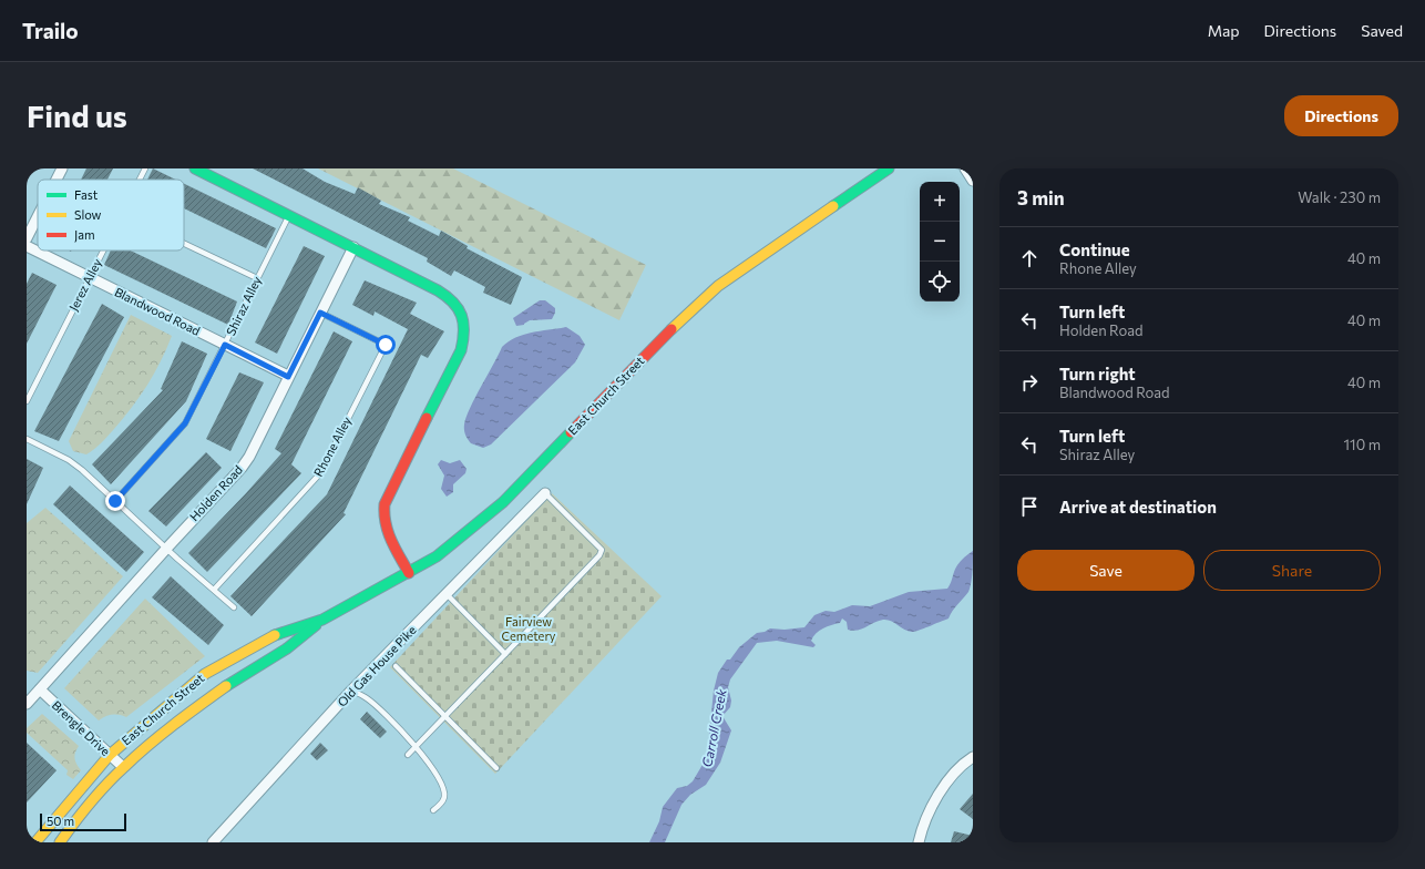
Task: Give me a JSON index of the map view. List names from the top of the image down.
{
  "streets": {
    "main road": ["East Church Street"],
    "street": [
      "Blandwood Road",
      "Holden Road",
      "Old Gas House Pike",
      "Brengle Drive"
    ],
    "lane": ["Jerez Alley", "Shiraz Alley", "Rhone Alley"]
  },
  "crossings": [
    ["Jerez Alley", "Blandwood Road"],
    ["Shiraz Alley", "Blandwood Road"],
    ["Blandwood Road", "Holden Road"],
    ["East Church Street", "Brengle Drive"],
    ["Rhone Alley", "Holden Road"],
    ["Holden Road", "Brengle Drive"]
  ],
  "water": ["Carroll Creek"],
  "parks": ["Fairview Cemetery"],
  "legend": ["Fast", "Slow", "Jam"],
  "scale_bar": "50 m",
  "page": {
    "header": "Trailo",
    "nav": ["Map", "Directions", "Saved"],
    "buttons": [
      "Directions",
      ["Save", "Share"]
    ],
    "title": "Find us",
    "heading": ["3 min", "Walk · 230 m"],
    "map_buttons": ["+", "−"],
    "list": [
      ["Continue", "Rhone Alley", "40 m"],
      ["Turn left", "Holden Road", "40 m"],
      ["Turn right", "Blandwood Road", "40 m"],
      ["Turn left", "Shiraz Alley", "110 m"],
      "Arrive at destination"
    ],
    "scale": "50 m"
  }
}
